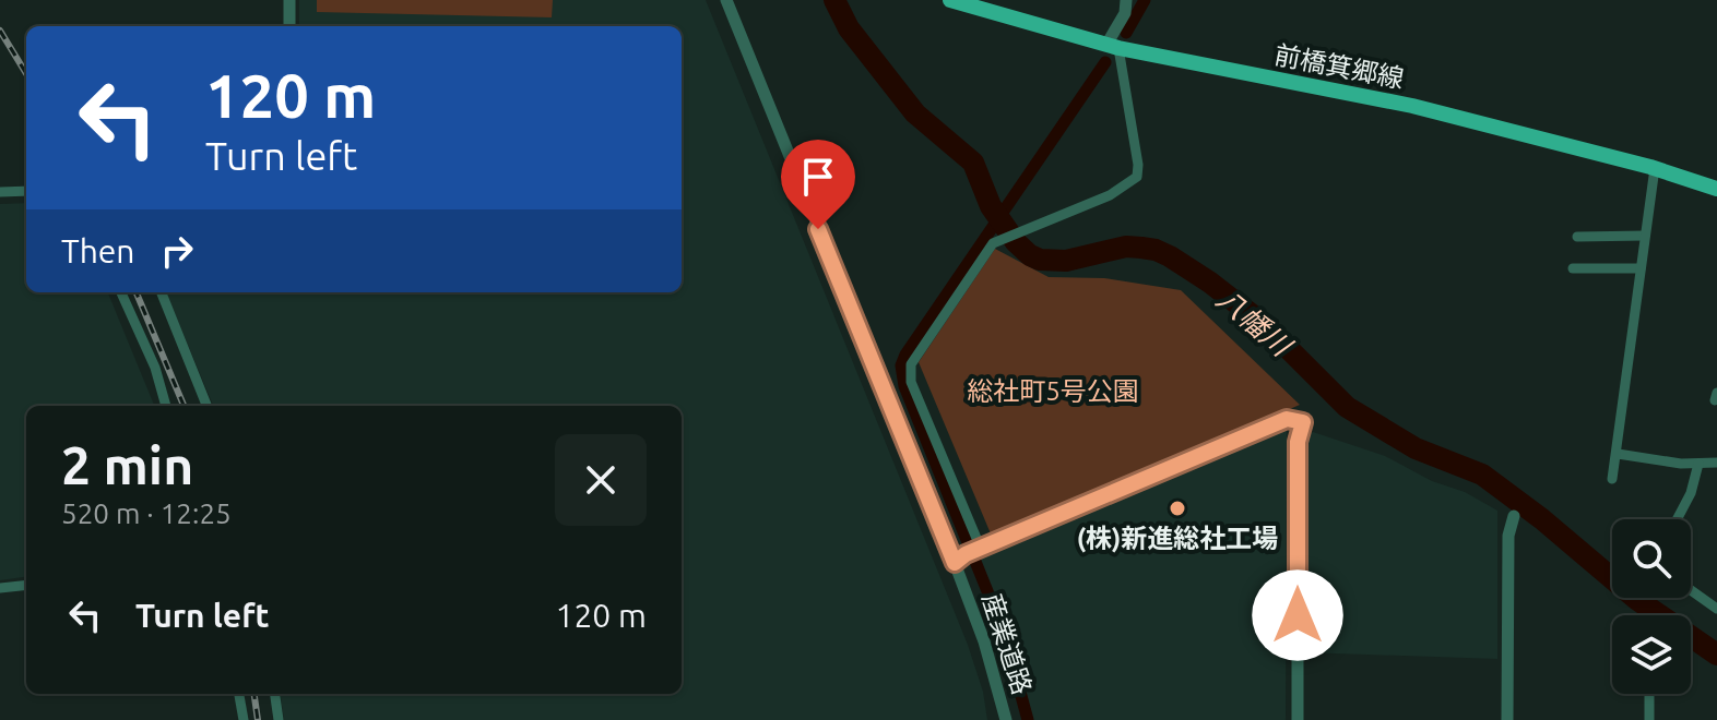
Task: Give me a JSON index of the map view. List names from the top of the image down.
{
  "streets": {
    "main road": ["前橋箕郷線"],
    "street": ["産業道路"]
  },
  "water": ["八幡川"],
  "parks": ["総社町5号公園"],
  "places": ["(株)新進総社工場"],
  "page": {
    "turn": ["120 m", "Turn left"],
    "then": "Then",
    "heading": ["2 min", "520 m · 12:25"],
    "list": [
      {
        "name": "Turn left",
        "value": "120 m"
      }
    ]
  }
}
